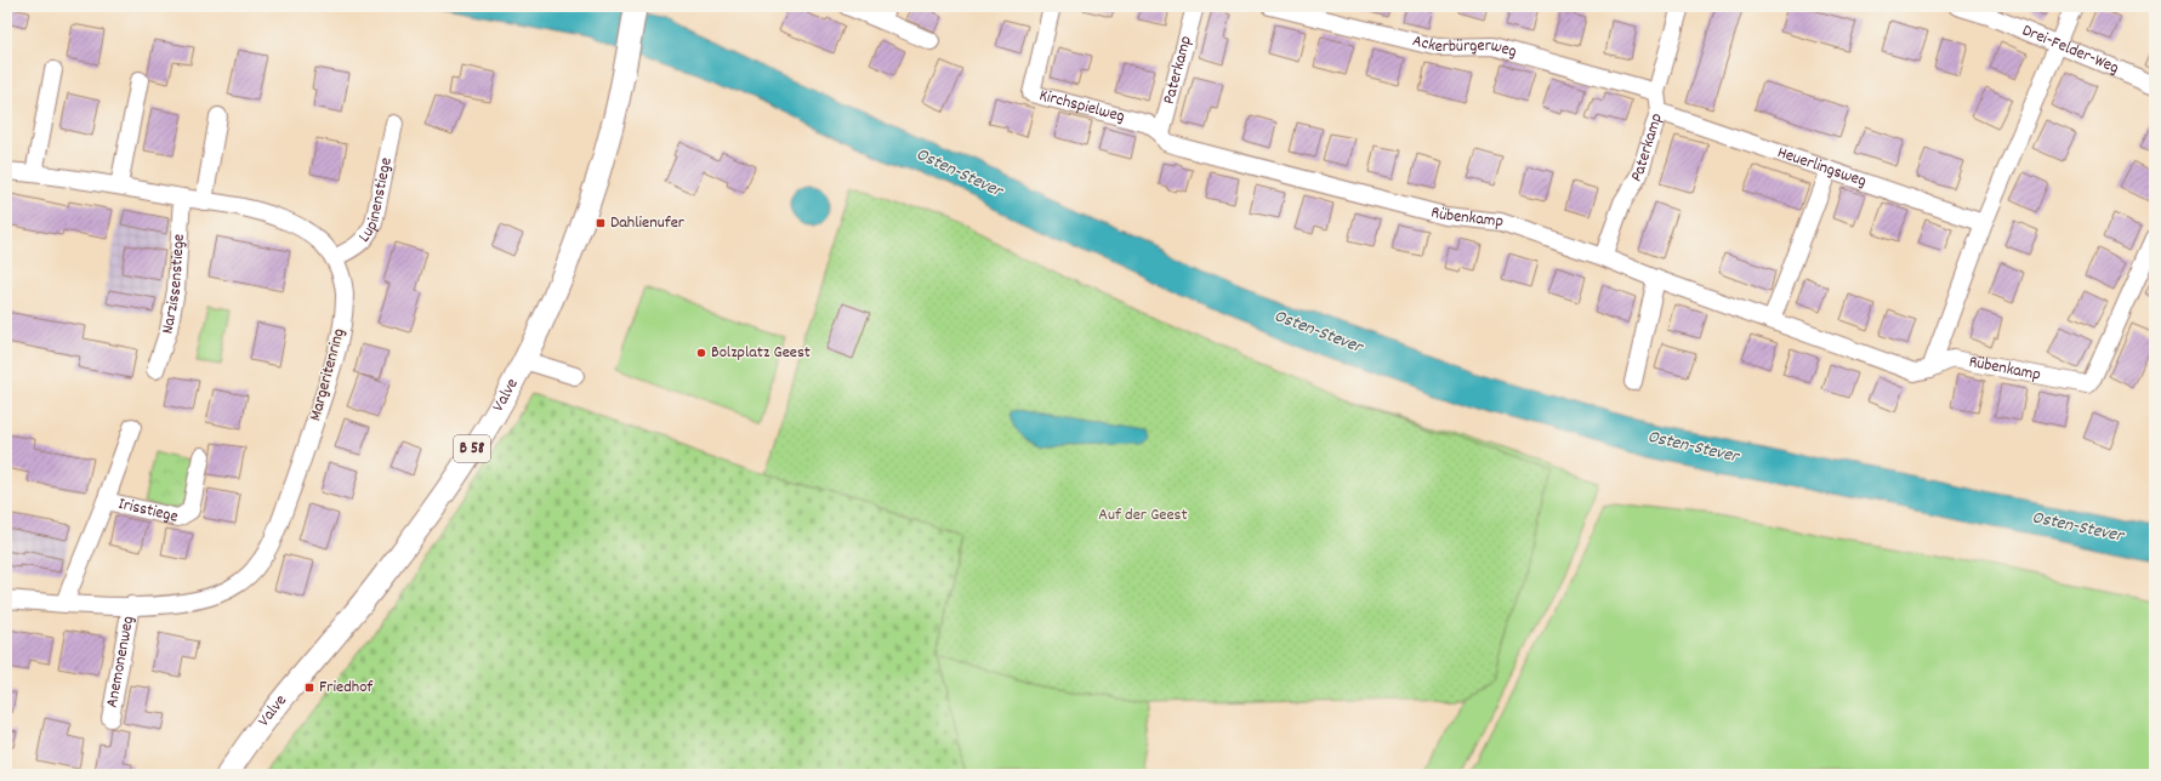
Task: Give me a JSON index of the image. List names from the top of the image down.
{
  "streets": {
    "main road": ["Valve", "B 58"],
    "street": [
      "Ackerbürgerweg",
      "Drei-Felder-Weg",
      "Paterkamp",
      "Kirchspielweg",
      "Heuerlingsweg",
      "Lupinenstiege",
      "Rübenkamp",
      "Narzissenstiege",
      "Margeritenring",
      "Irisstiege",
      "Anemonenweg"
    ]
  },
  "crossings": [
    ["Ackerbürgerweg", "Paterkamp"],
    ["Paterkamp", "Kirchspielweg"],
    ["Paterkamp", "Heuerlingsweg"],
    ["Paterkamp", "Rübenkamp"],
    ["Kirchspielweg", "Rübenkamp"],
    ["Lupinenstiege", "Margeritenring"],
    ["Narzissenstiege", "Margeritenring"],
    ["Margeritenring", "Irisstiege"],
    ["Margeritenring", "Anemonenweg"]
  ],
  "water": ["Osten-Stever"],
  "parks": ["Auf der Geest"],
  "places": {
    "transit": ["Dahlienufer", "Friedhof"],
    "other": ["Bolzplatz Geest"]
  }
}
